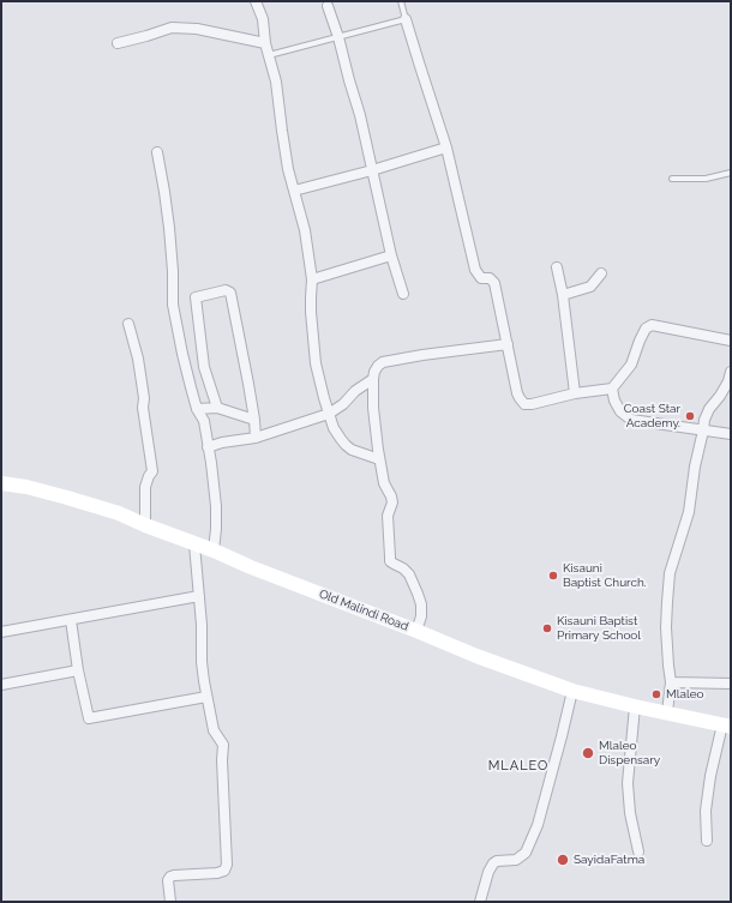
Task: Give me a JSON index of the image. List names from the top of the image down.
{
  "streets": {
    "main road": ["Old Malindi Road"]
  },
  "districts": ["MLALEO"],
  "places": [
    "Coast Star Academy.",
    "Kisauni Baptist Church.",
    "Kisauni Baptist Primary School",
    "Mlaleo",
    "Mlaleo Dispensary",
    "SayidaFatma"
  ]
}
